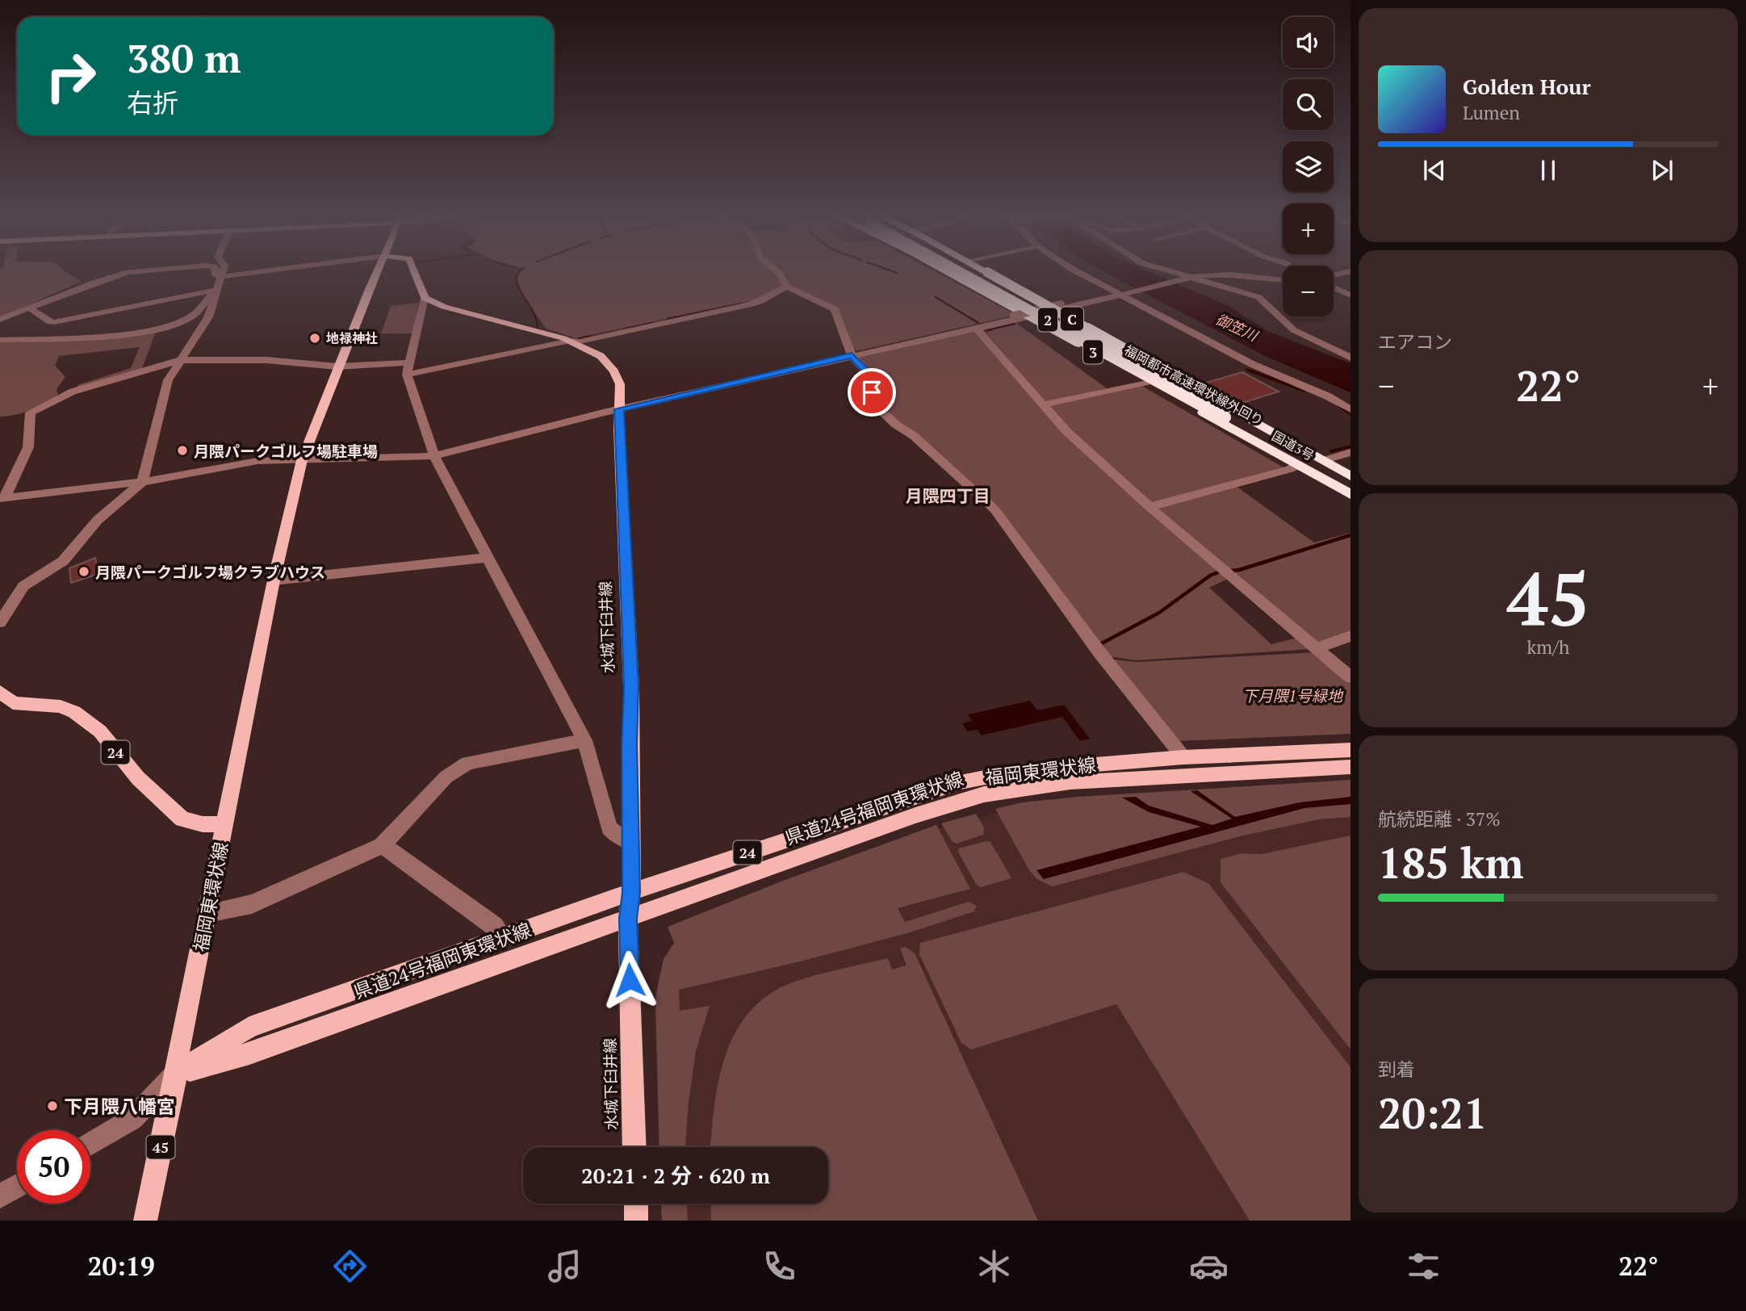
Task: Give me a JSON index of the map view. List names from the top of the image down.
{
  "streets": {
    "highway": [
      "C",
      "3",
      "福岡都市高速環状線外回り",
      "国道3号"
    ],
    "main road": [
      "水城下臼井線",
      "24",
      "福岡東環状線",
      "県道24号福岡東環状線",
      "45"
    ]
  },
  "crossings": [
    ["C", "福岡都市高速環状線外回り"],
    ["C", "国道3号"],
    ["水城下臼井線", "福岡東環状線"],
    ["水城下臼井線", "県道24号福岡東環状線"],
    ["福岡東環状線", "県道24号福岡東環状線"],
    ["福岡東環状線", "45"],
    ["県道24号福岡東環状線", "45"]
  ],
  "districts": ["月隈四丁目"],
  "water": ["御笠川"],
  "parks": ["下月隈1号緑地"],
  "places": [
    "地禄神社",
    "月隈パークゴルフ場駐車場",
    "月隈パークゴルフ場クラブハウス",
    "下月隈八幡宮"
  ],
  "page": {
    "map_buttons": ["+", "−"],
    "turn": ["380 m", "右折"],
    "song": ["Golden Hour", "Lumen"],
    "tile": [
      "エアコン",
      ["45", "km/h"],
      ["航続距離 · 37%", "185 km"],
      ["到着", "20:21"]
    ],
    "heat": ["−", "22°", "+"],
    "limit": "50",
    "trip": "20:21 · 2 分 · 620 m",
    "tabs": ["20:19", "22°"]
  }
}
